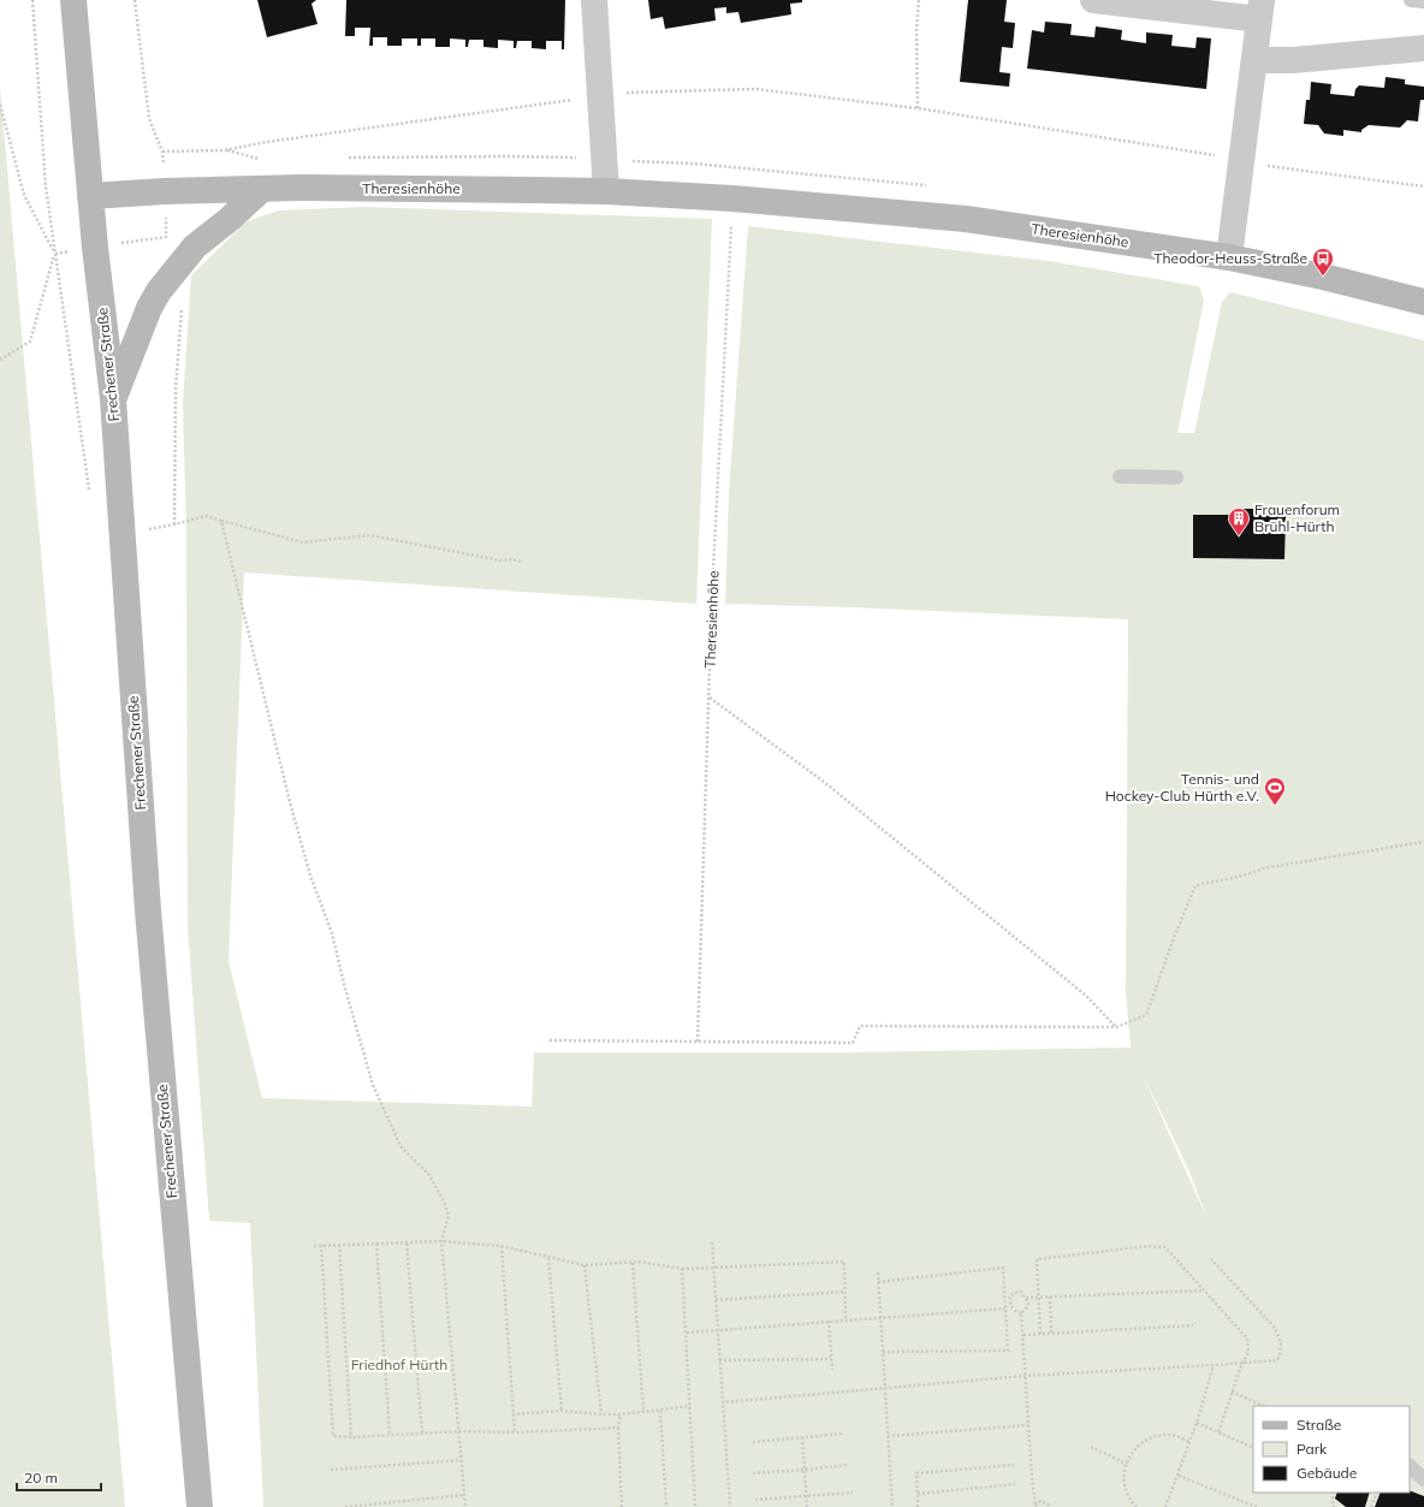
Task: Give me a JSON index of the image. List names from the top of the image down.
{
  "streets": {
    "street": ["Theresienhöhe", "Frechener Straße"]
  },
  "crossings": [
    ["Theresienhöhe", "Frechener Straße"]
  ],
  "parks": ["Friedhof Hürth"],
  "places": {
    "bus stop": ["Theodor-Heuss-Straße"],
    "building": ["Frauenforum Brühl-Hürth"],
    "sports": ["Tennis- und Hockey-Club Hürth e.V."]
  },
  "legend": ["Straße", "Park", "Gebäude"],
  "scale_bar": "20 m"
}
